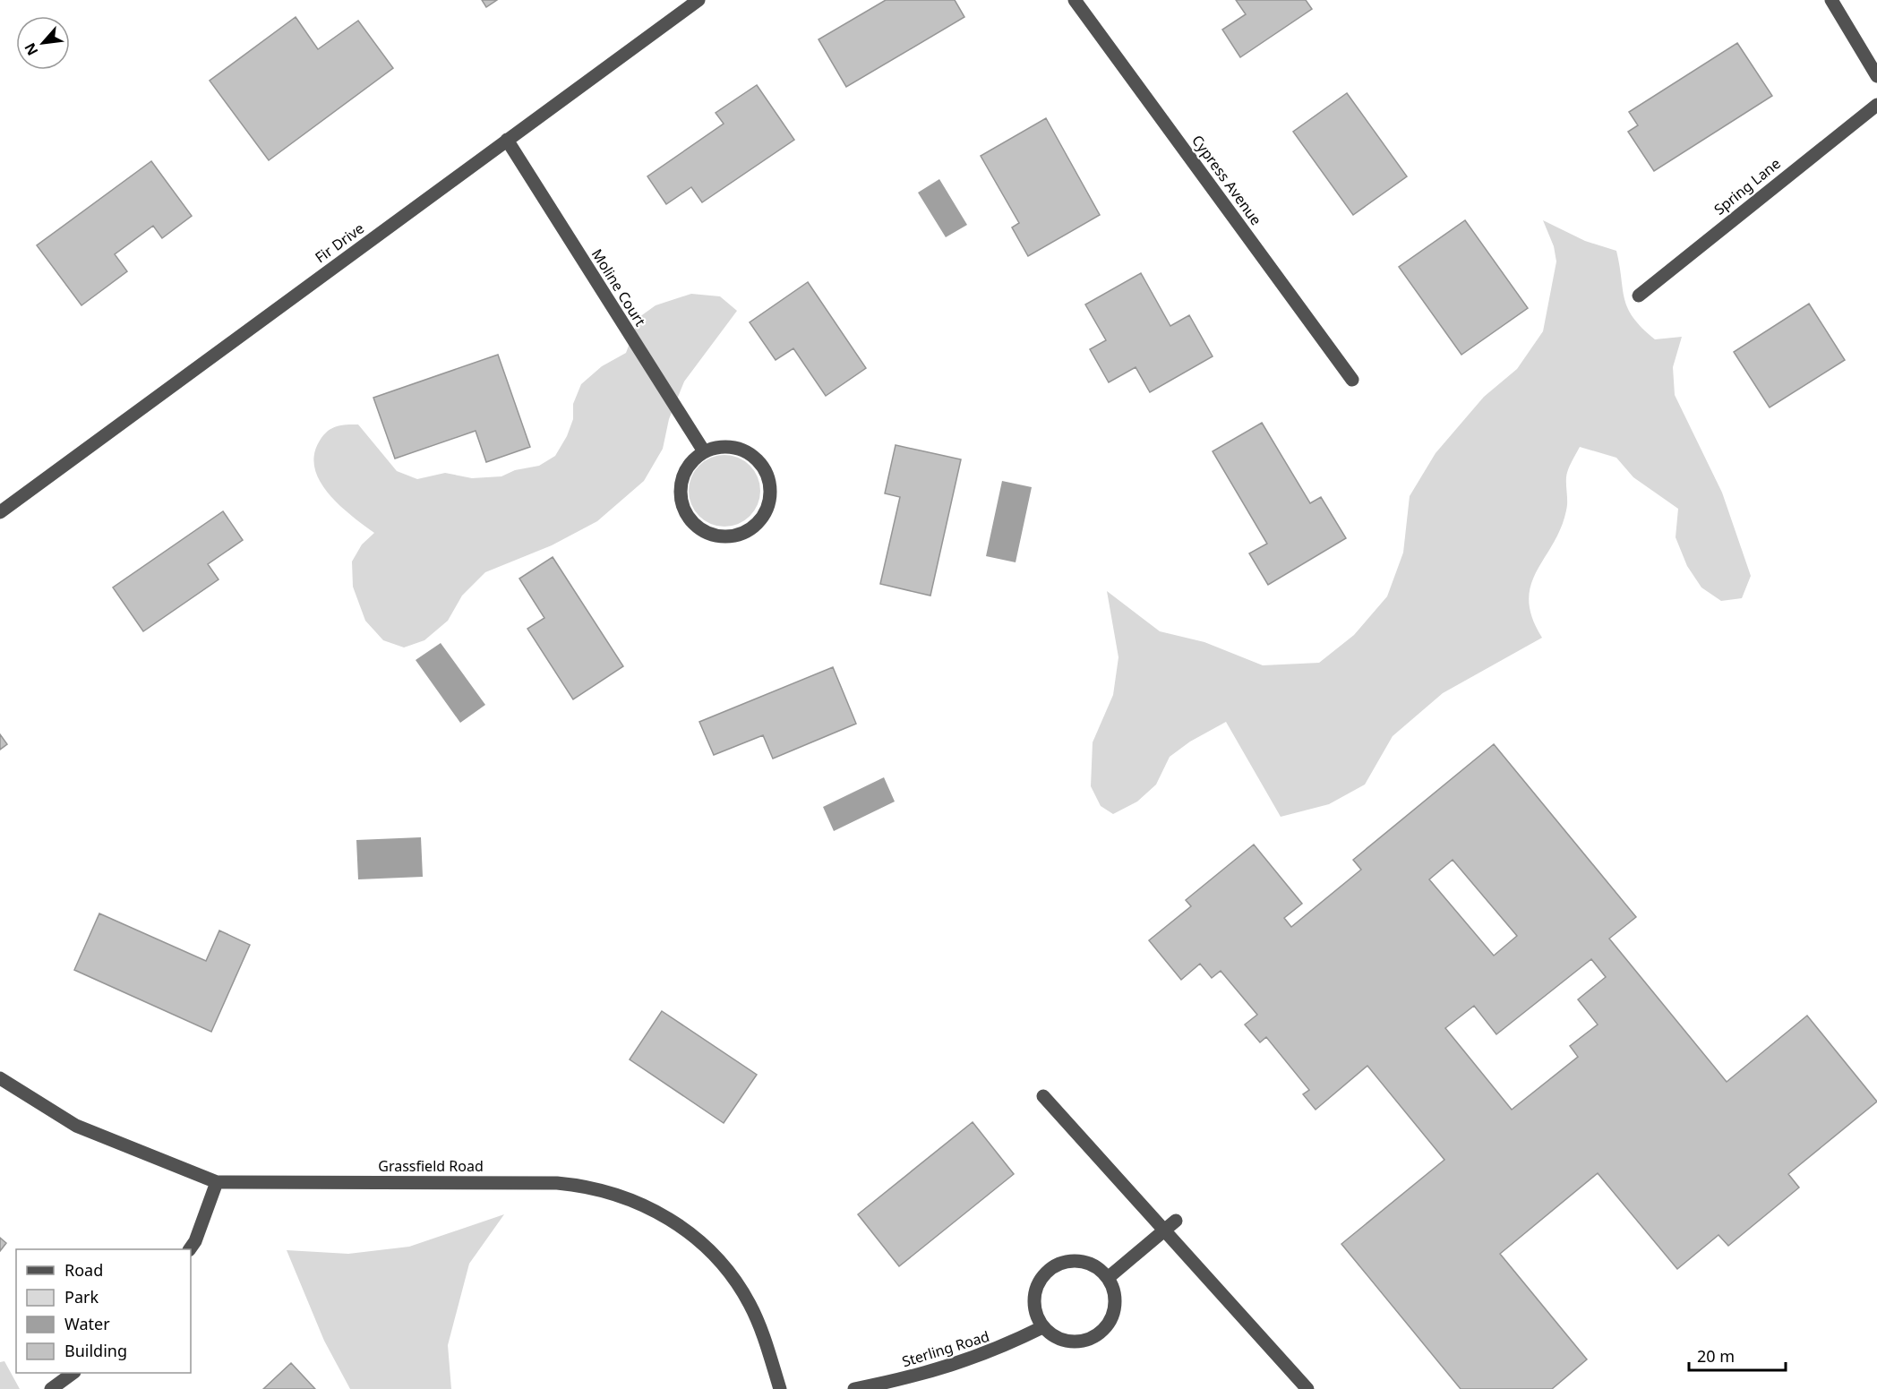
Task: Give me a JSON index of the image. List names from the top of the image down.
{
  "streets": {
    "street": [
      "Cypress Avenue",
      "Spring Lane",
      "Fir Drive",
      "Moline Court",
      "Grassfield Road",
      "Sterling Road"
    ]
  },
  "crossings": [
    ["Fir Drive", "Moline Court"]
  ],
  "legend": [
    "Road",
    "Park",
    "Water",
    "Building"
  ],
  "scale_bar": "20 m",
  "north": "bottom left"
}
